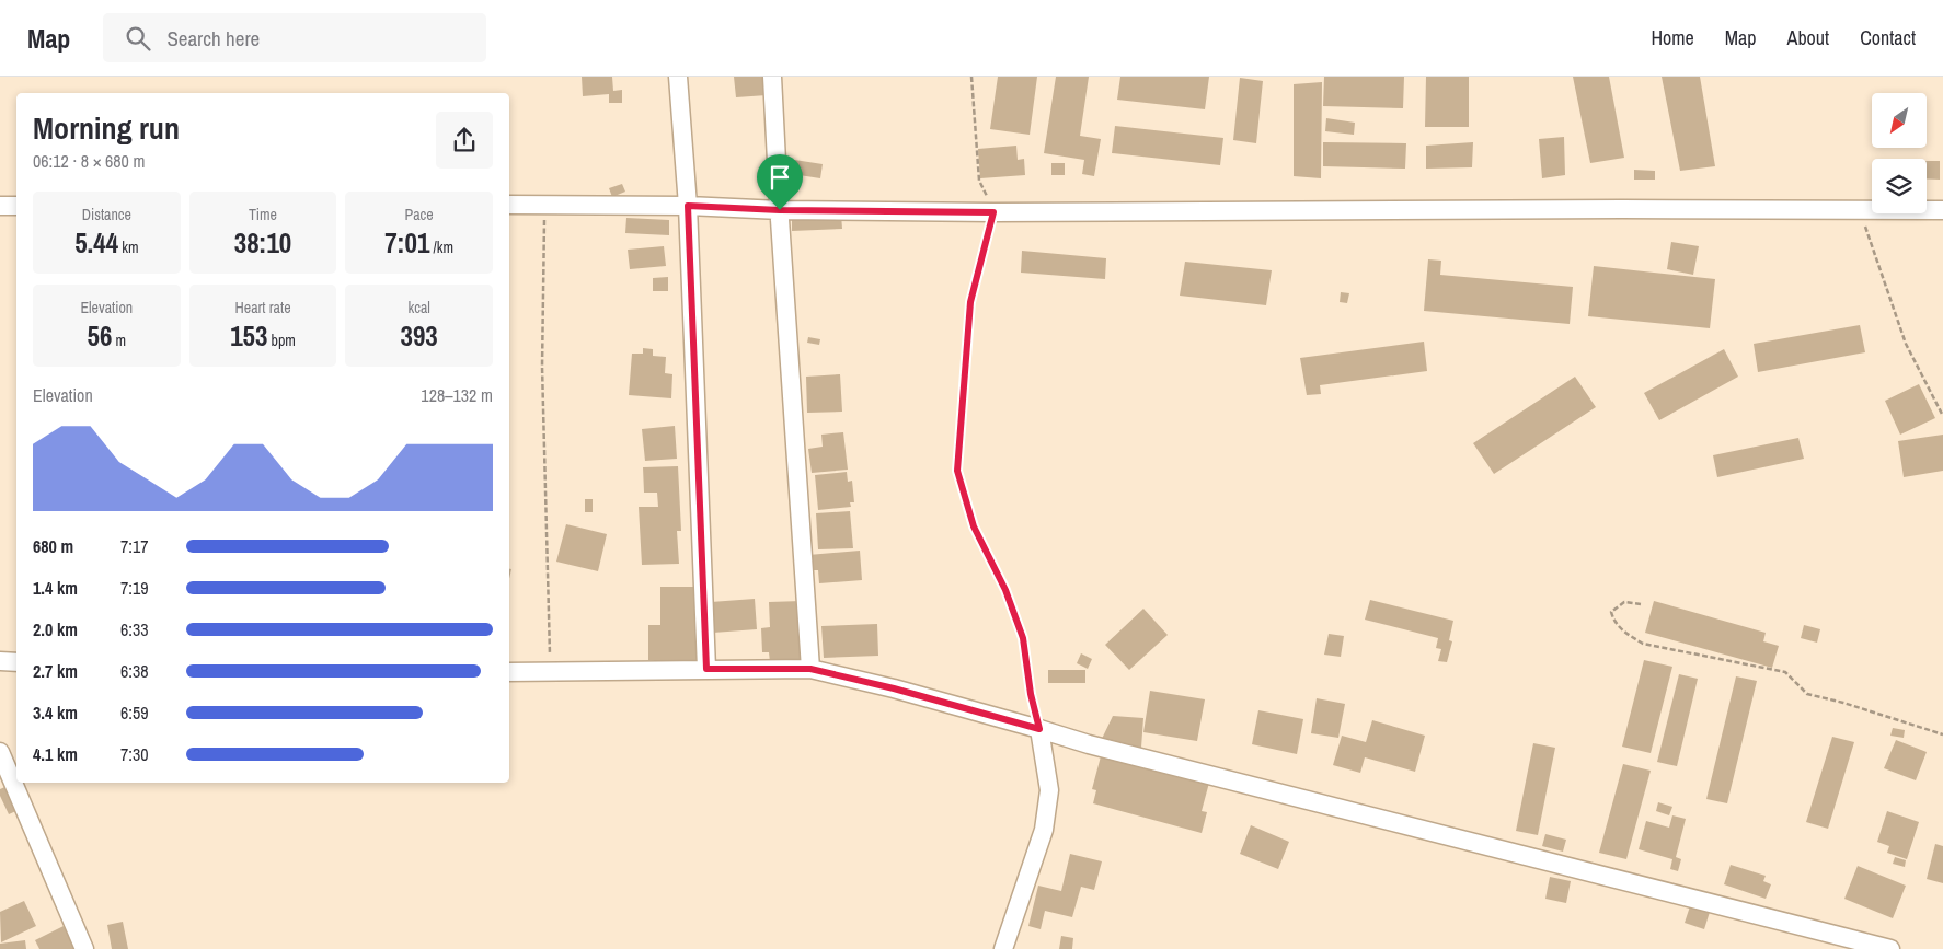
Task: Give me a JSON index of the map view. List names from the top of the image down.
{
  "north": "bottom left",
  "page": {
    "header": "Map",
    "search": "Search here",
    "nav": [
      "Home",
      "Map",
      "About",
      "Contact"
    ],
    "heading": ["Morning run", "06:12 · 8 × 680 m"],
    "stats": [
      ["Distance", "5.44 km"],
      ["Time", "38:10"],
      ["Pace", "7:01 /km"],
      ["Elevation", "56 m"],
      ["Heart rate", "153 bpm"],
      ["kcal", "393"]
    ],
    "chart": ["Elevation", "128–132 m"],
    "list": [
      {
        "name": "680 m",
        "note": "7:17"
      },
      {
        "name": "1.4 km",
        "note": "7:19"
      },
      {
        "name": "2.0 km",
        "note": "6:33"
      },
      {
        "name": "2.7 km",
        "note": "6:38"
      },
      {
        "name": "3.4 km",
        "note": "6:59"
      },
      {
        "name": "4.1 km",
        "note": "7:30"
      }
    ]
  }
}
